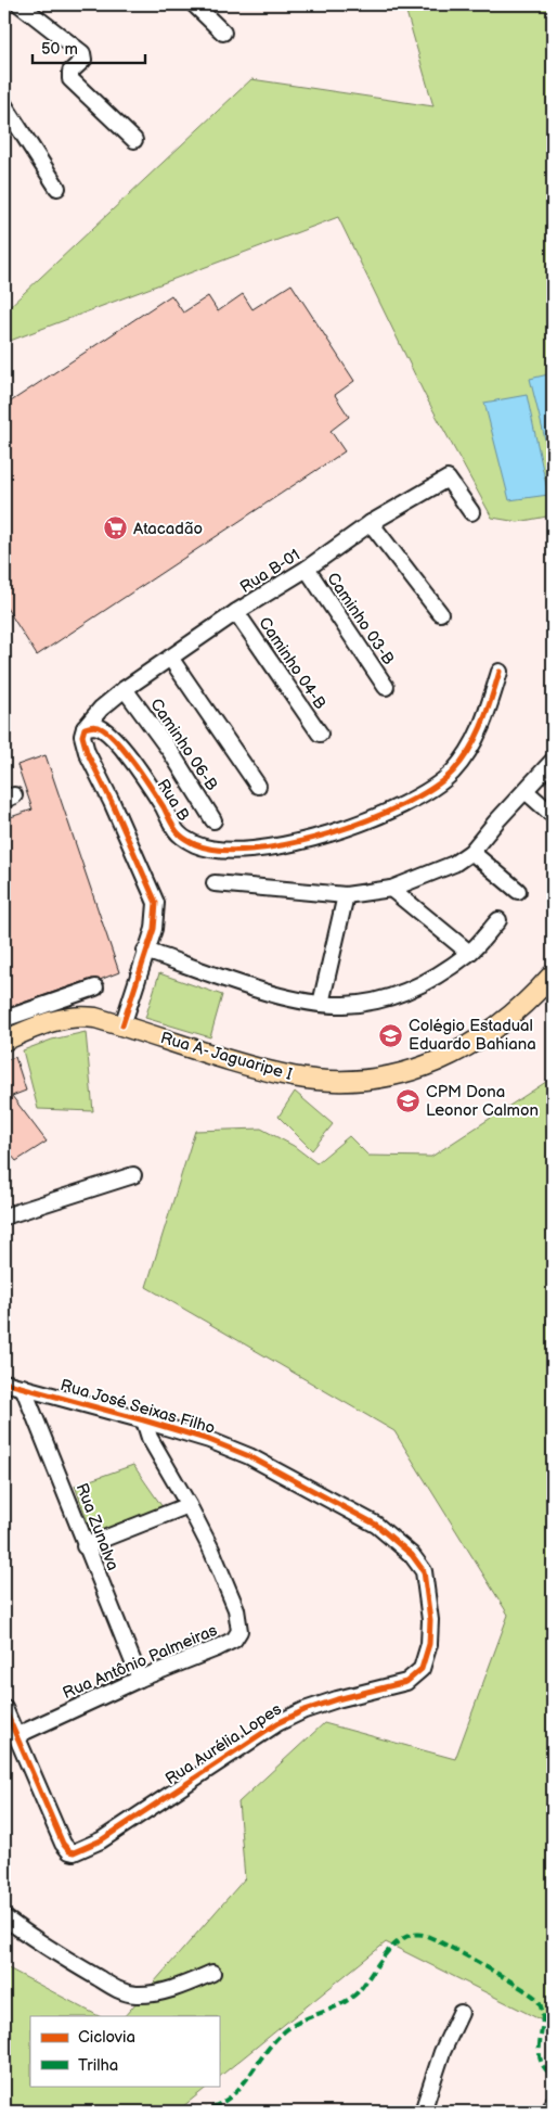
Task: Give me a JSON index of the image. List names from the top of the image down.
{
  "streets": {
    "main road": ["Rua A- Jaguaripe I"],
    "street": [
      "Rua B-01",
      "Caminho 03-B",
      "Caminho 04-B",
      "Caminho 06-B",
      "Rua B",
      "Rua José Seixas Filho",
      "Rua Zunalva",
      "Rua Antônio Palmeiras",
      "Rua Aurélia Lopes"
    ]
  },
  "crossings": [
    ["Rua B-01", "Caminho 03-B"],
    ["Rua B-01", "Caminho 04-B"],
    ["Rua B-01", "Caminho 06-B"],
    ["Rua B-01", "Rua B"],
    ["Rua José Seixas Filho", "Rua Zunalva"],
    ["Rua José Seixas Filho", "Rua Antônio Palmeiras"],
    ["Rua José Seixas Filho", "Rua Aurélia Lopes"],
    ["Rua Zunalva", "Rua Antônio Palmeiras"],
    ["Rua Antônio Palmeiras", "Rua Aurélia Lopes"]
  ],
  "places": {
    "supermarket": ["Atacadão"],
    "school or university": ["Colégio Estadual Eduardo Bahiana", "CPM Dona Leonor Calmon"]
  },
  "legend": ["Ciclovia", "Trilha"],
  "scale_bar": "50 m"
}
